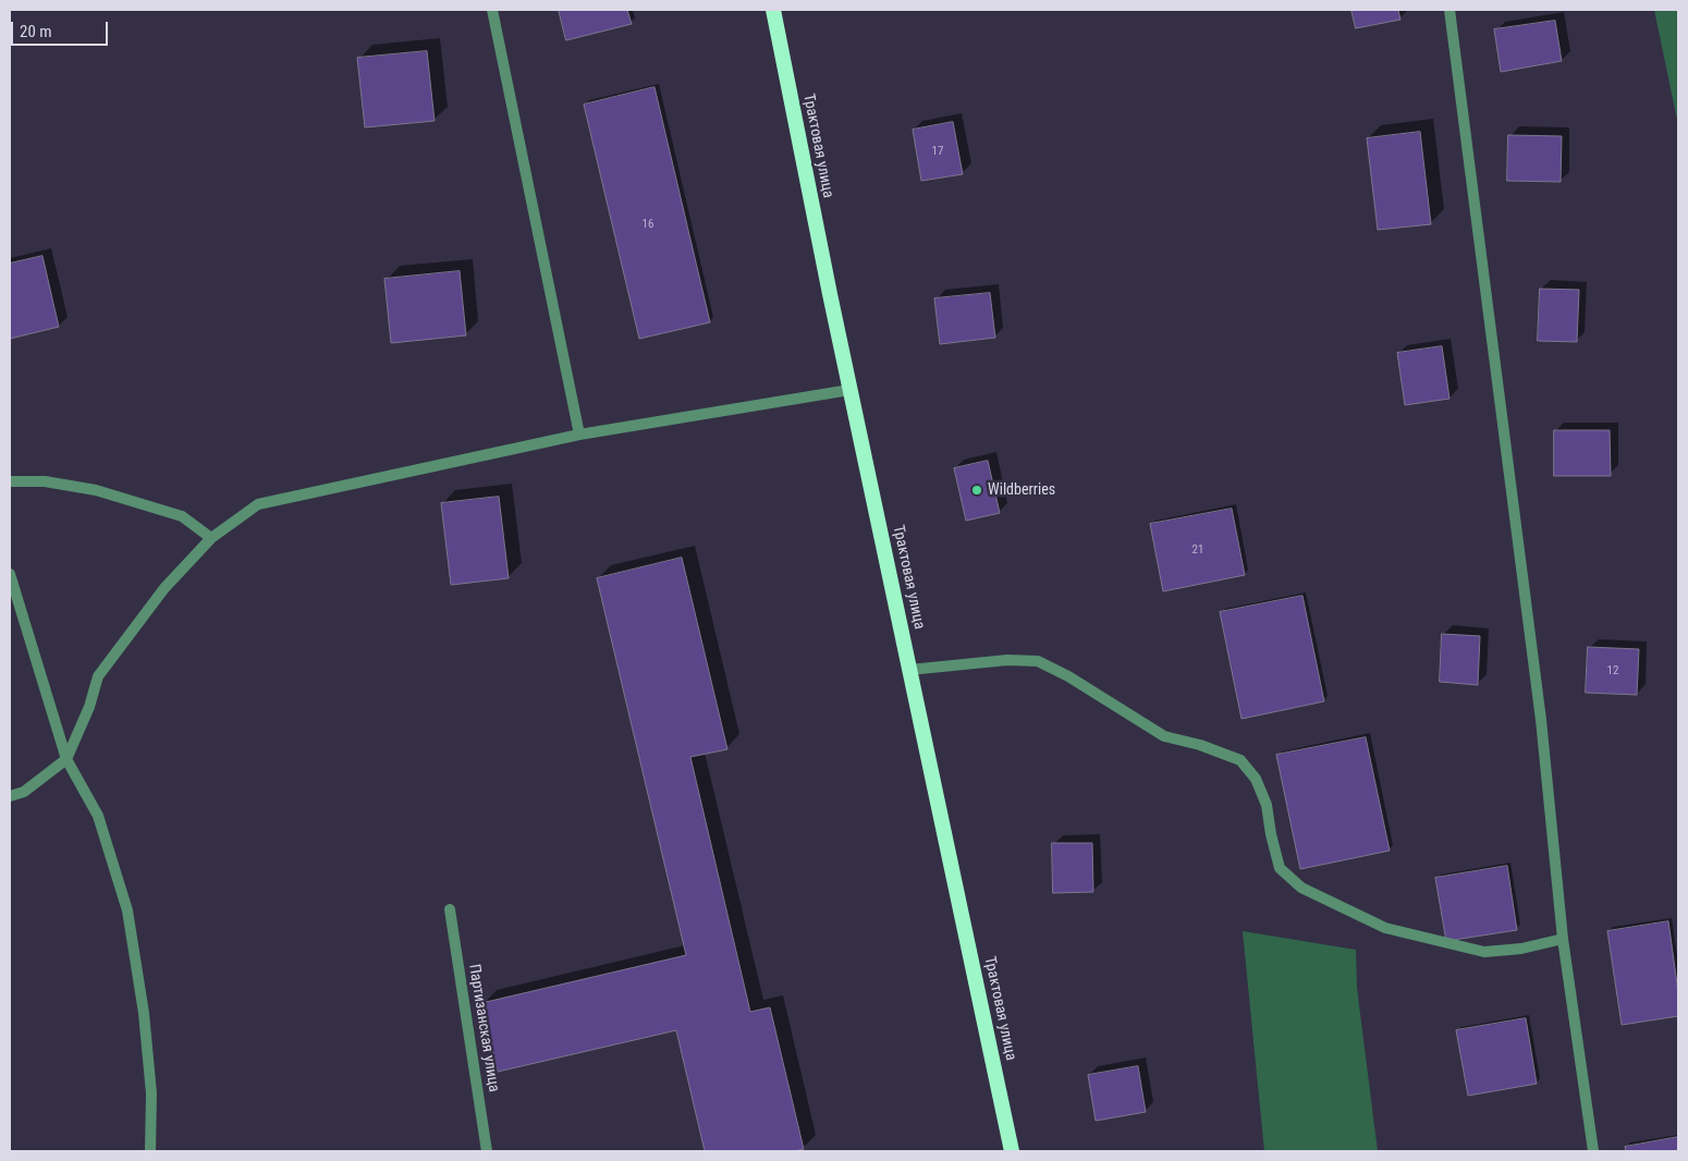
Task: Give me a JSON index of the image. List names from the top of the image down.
{
  "streets": {
    "highway": ["Трактовая улица"],
    "street": ["Партизанская улица"]
  },
  "places": ["Wildberries"],
  "house_numbers": [
    "17",
    "16",
    "21",
    "12"
  ],
  "scale_bar": "20 m"
}
